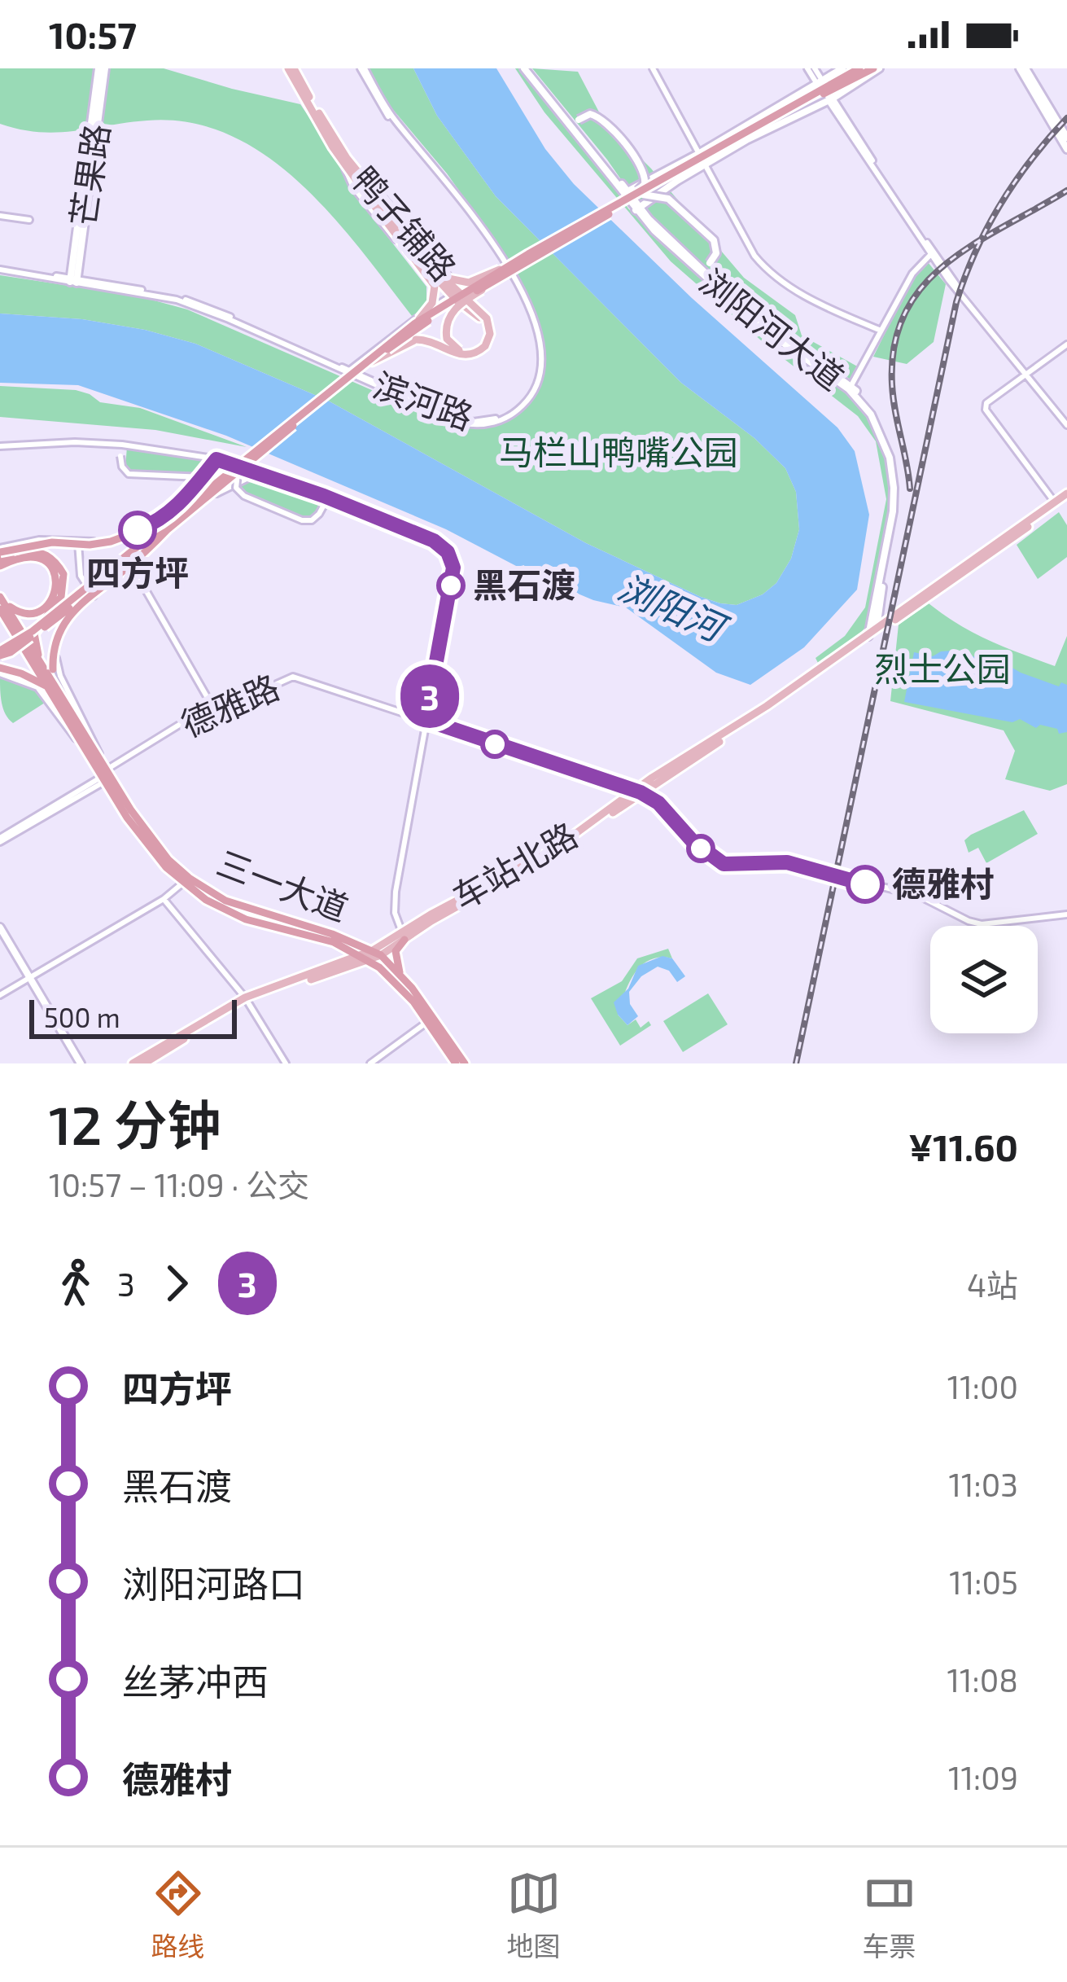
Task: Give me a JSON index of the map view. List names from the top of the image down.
{
  "streets": {
    "highway": ["三一大道"],
    "main road": [
      "芒果路",
      "鸭子铺路",
      "浏阳河大道",
      "车站北路"
    ],
    "street": ["滨河路", "德雅路"]
  },
  "crossings": [
    ["芒果路", "滨河路"],
    ["浏阳河大道", "车站北路"],
    ["德雅路", "车站北路"],
    ["德雅路", "三一大道"],
    ["车站北路", "三一大道"]
  ],
  "water": ["浏阳河"],
  "parks": ["马栏山鸭嘴公园", "烈士公园"],
  "places": ["四方坪", "黑石渡", "德雅村"],
  "lines": ["bus line 3"],
  "scale_bar": "500 m",
  "page": {
    "status": "10:57",
    "on_map": "3",
    "scale": "500 m",
    "heading": ["12 分钟", "10:57 – 11:09 · 公交", "¥11.60"],
    "legs": ["3", "3", "4站"],
    "list": [
      {
        "name": "四方坪",
        "value": "11:00"
      },
      {
        "name": "黑石渡",
        "value": "11:03"
      },
      {
        "name": "浏阳河路口",
        "value": "11:05"
      },
      {
        "name": "丝茅冲西",
        "value": "11:08"
      },
      {
        "name": "德雅村",
        "value": "11:09"
      }
    ],
    "tabs": ["路线", "地图", "车票"]
  }
}
